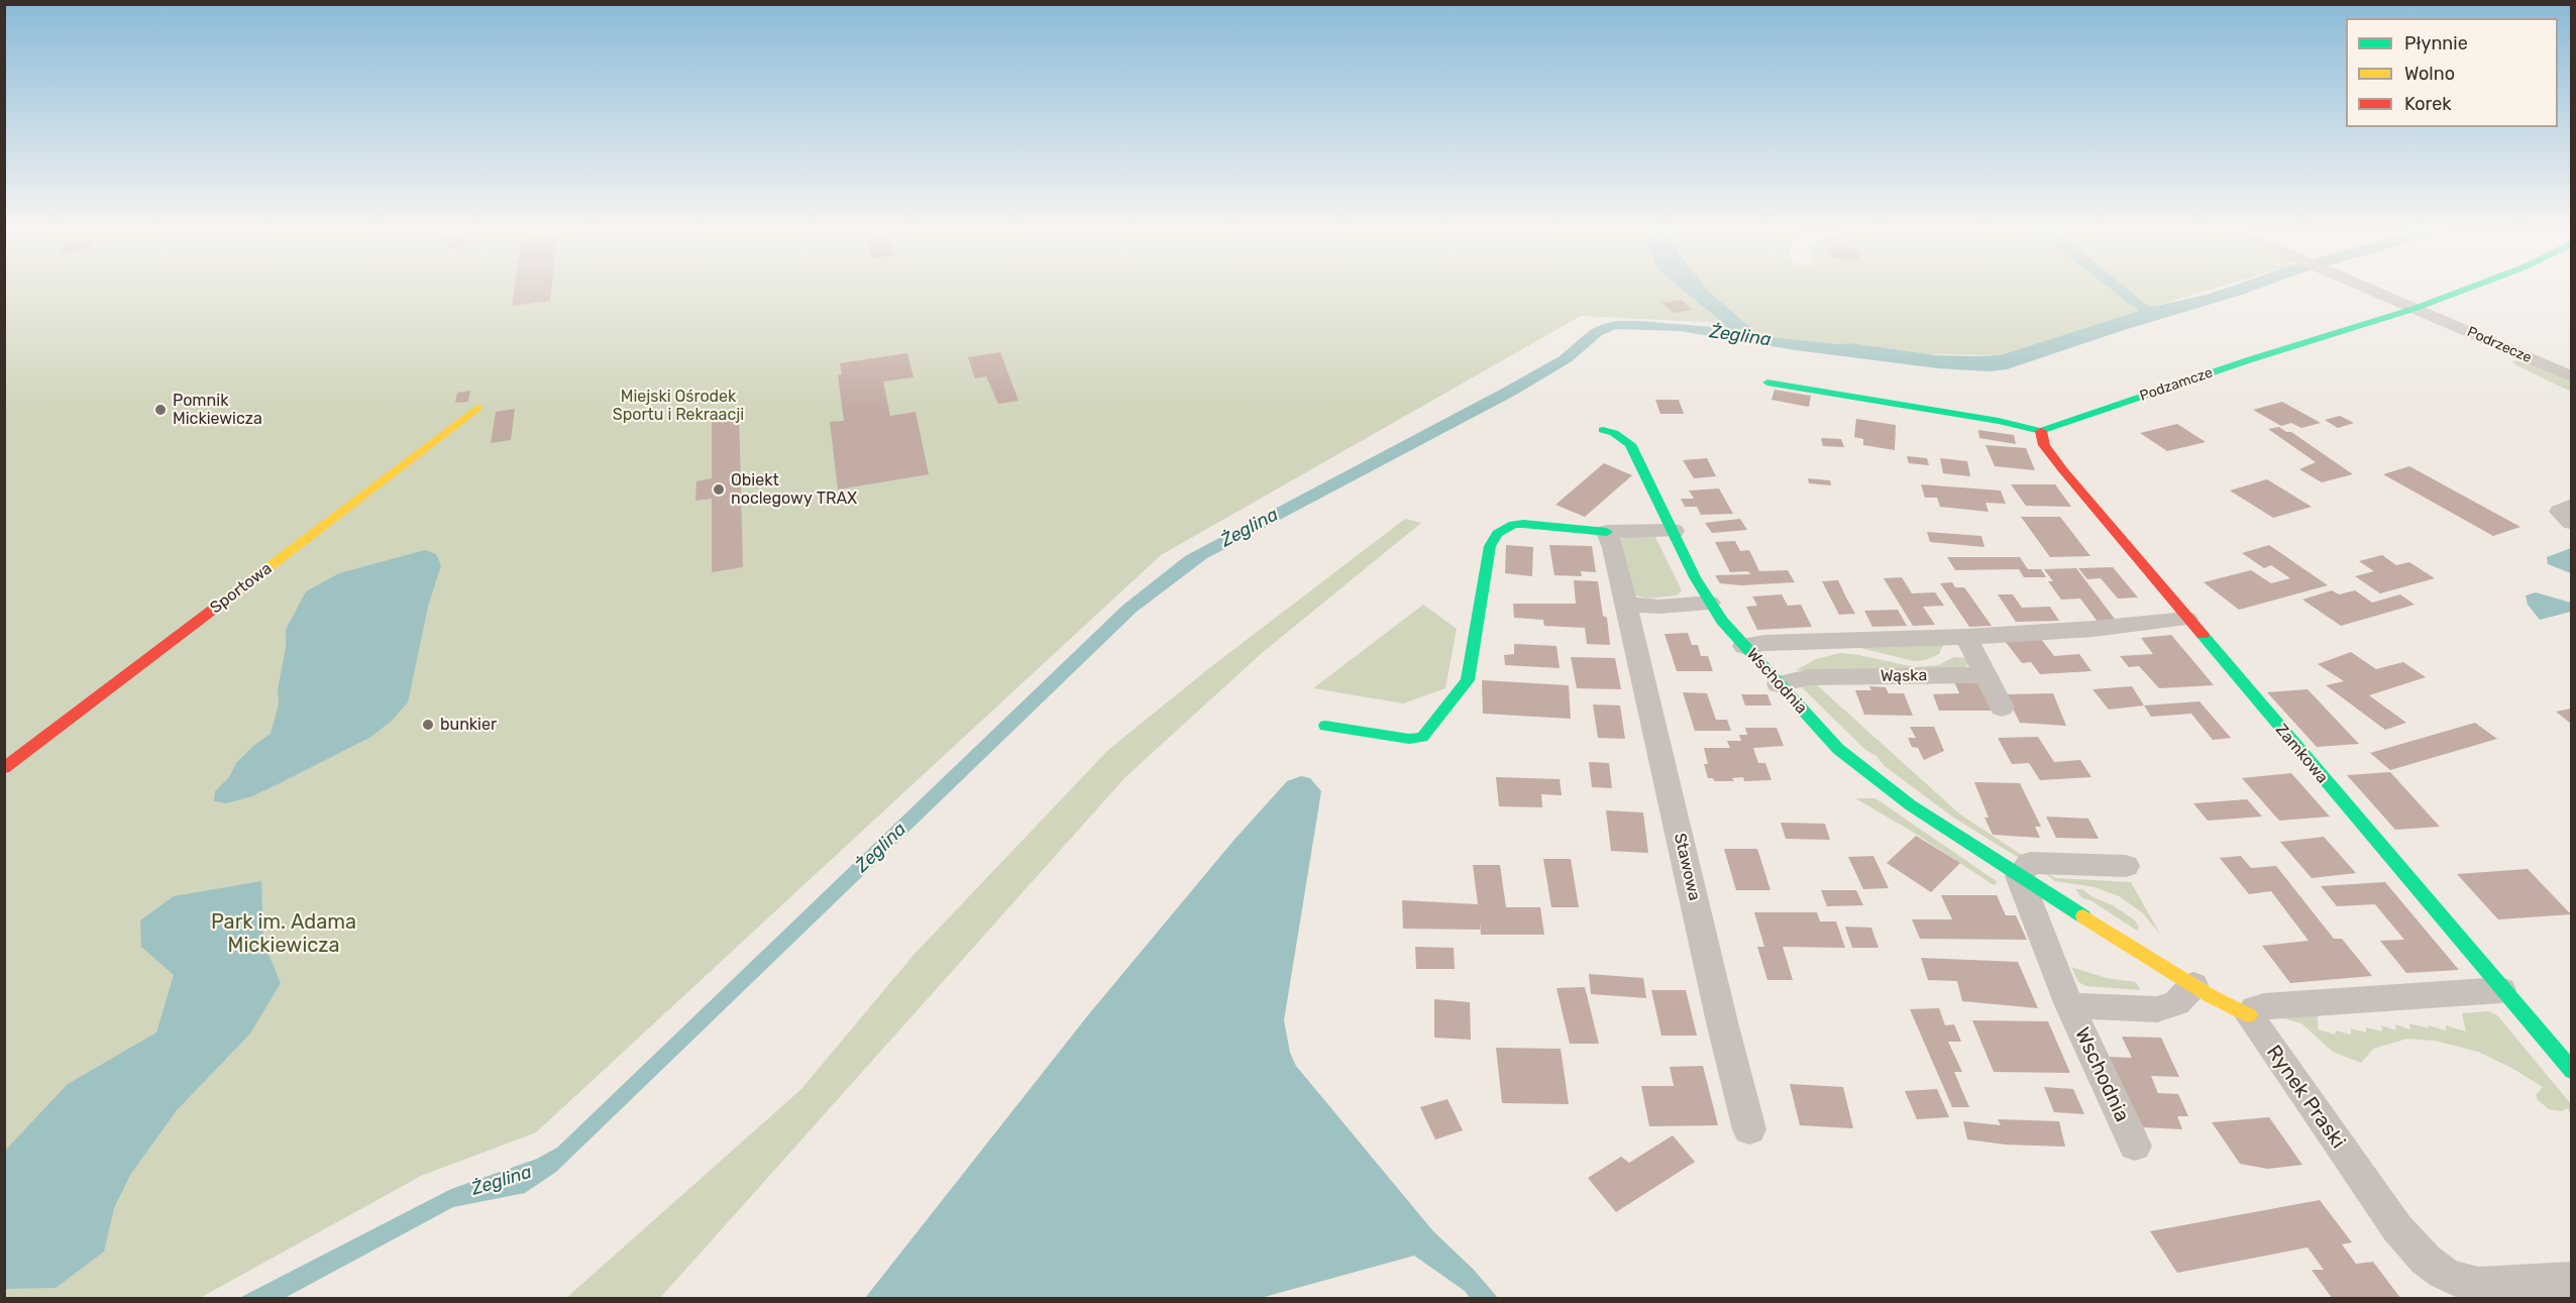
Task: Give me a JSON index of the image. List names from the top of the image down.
{
  "streets": {
    "street": [
      "Podrzecze",
      "Podzamcze",
      "Sportowa",
      "Wąska",
      "Wschodnia",
      "Zamkowa",
      "Stawowa",
      "Rynek Praski"
    ]
  },
  "crossings": [
    ["Podrzecze", "Podzamcze"],
    ["Podzamcze", "Zamkowa"],
    ["Wąska", "Wschodnia"],
    ["Wschodnia", "Rynek Praski"]
  ],
  "water": ["Żeglina"],
  "parks": ["Miejski Ośrodek Sportu i Rekraacji", "Park im. Adama Mickiewicza"],
  "places": ["Pomnik Mickiewicza", "Obiekt noclegowy TRAX", "bunkier"],
  "legend": ["Płynnie", "Wolno", "Korek"]
}
